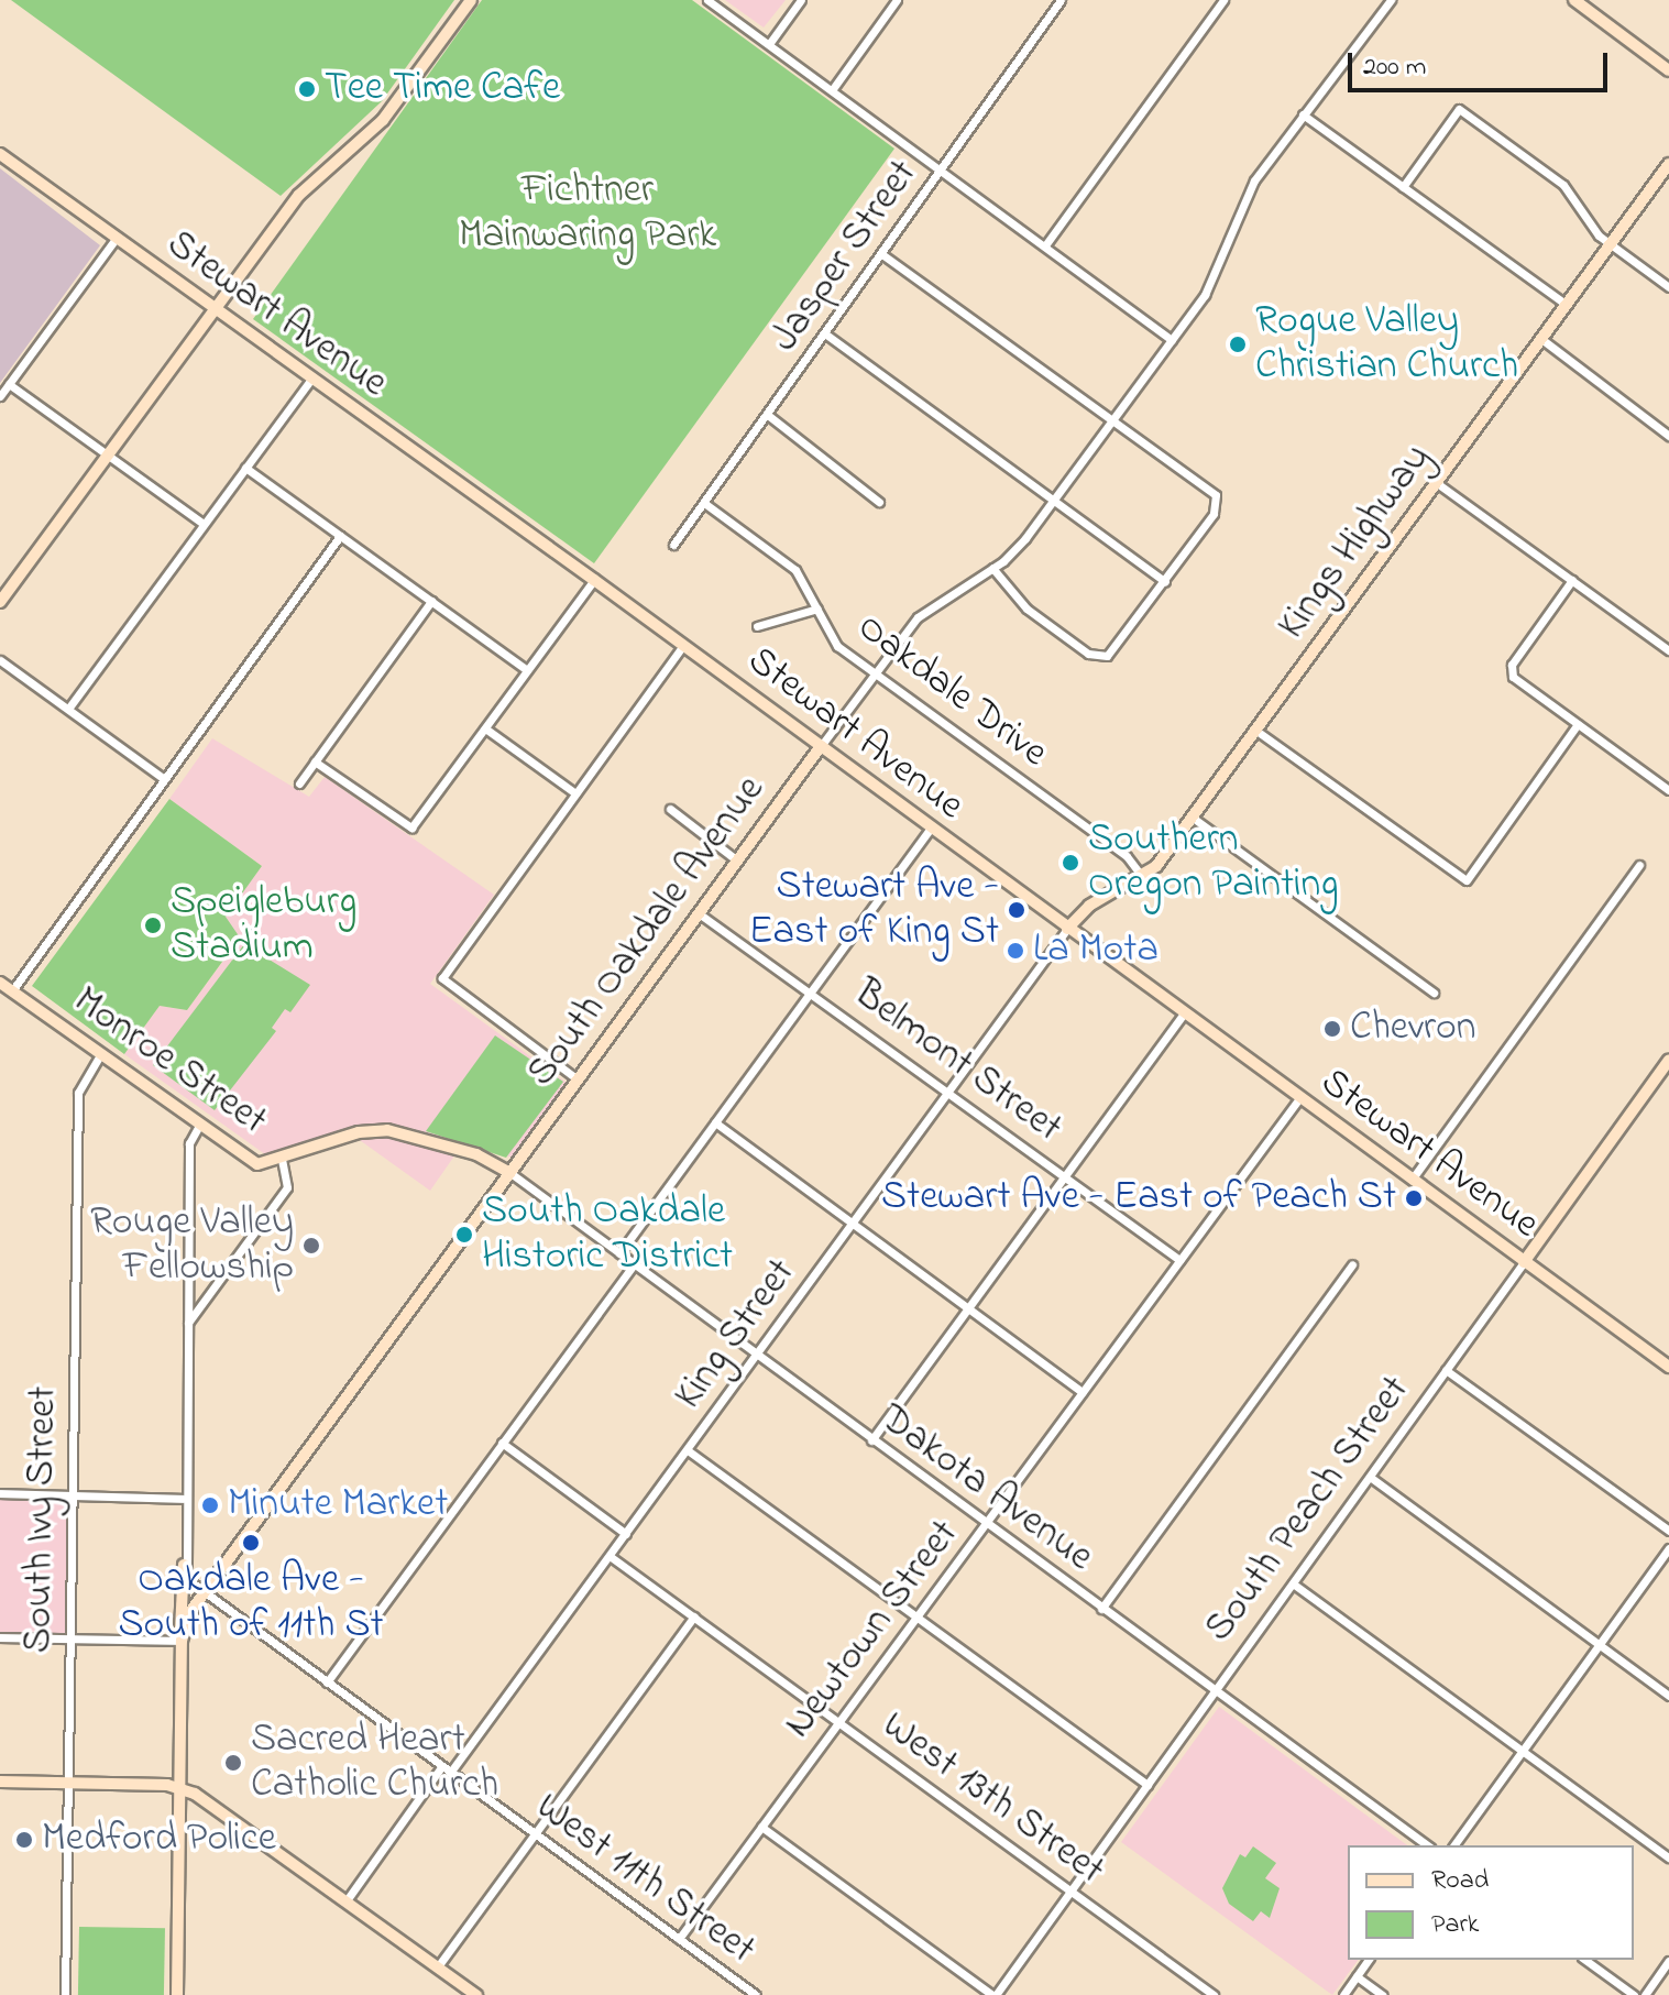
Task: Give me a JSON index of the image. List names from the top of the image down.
{
  "streets": {
    "street": [
      "Jasper Street",
      "Stewart Avenue",
      "Kings Highway",
      "Oakdale Drive",
      "South Oakdale Avenue",
      "Monroe Street",
      "Belmont Street",
      "King Street",
      "Dakota Avenue",
      "South Peach Street",
      "South Ivy Street",
      "Newtown Street",
      "West 13th Street",
      "West 11th Street"
    ]
  },
  "crossings": [
    ["Jasper Street", "Oakdale Drive"],
    ["Stewart Avenue", "Kings Highway"],
    ["Stewart Avenue", "South Oakdale Avenue"],
    ["Stewart Avenue", "King Street"],
    ["Stewart Avenue", "South Peach Street"],
    ["Stewart Avenue", "Newtown Street"],
    ["Kings Highway", "Oakdale Drive"],
    ["Kings Highway", "King Street"],
    ["Oakdale Drive", "South Oakdale Avenue"],
    ["South Oakdale Avenue", "Monroe Street"],
    ["South Oakdale Avenue", "Belmont Street"],
    ["South Oakdale Avenue", "Dakota Avenue"],
    ["South Oakdale Avenue", "West 11th Street"],
    ["Monroe Street", "Dakota Avenue"],
    ["Monroe Street", "South Ivy Street"],
    ["Belmont Street", "King Street"],
    ["Belmont Street", "Newtown Street"],
    ["King Street", "Dakota Avenue"],
    ["King Street", "West 13th Street"],
    ["King Street", "West 11th Street"],
    ["Dakota Avenue", "South Peach Street"],
    ["Dakota Avenue", "Newtown Street"],
    ["South Peach Street", "West 13th Street"],
    ["Newtown Street", "West 13th Street"],
    ["Newtown Street", "West 11th Street"]
  ],
  "parks": ["Fichtner Mainwaring Park"],
  "places": [
    "Tee Time Cafe",
    "Rogue Valley Christian Church",
    "Southern Oregon Painting",
    "Stewart Ave - East of King St",
    "Speigleburg Stadium",
    "La Mota",
    "Chevron",
    "Stewart Ave - East of Peach St",
    "South Oakdale Historic District",
    "Rouge Valley Fellowship",
    "Minute Market",
    "Oakdale Ave - South of 11th St",
    "Sacred Heart Catholic Church",
    "Medford Police"
  ],
  "legend": ["Road", "Park"],
  "scale_bar": "200 m"
}
